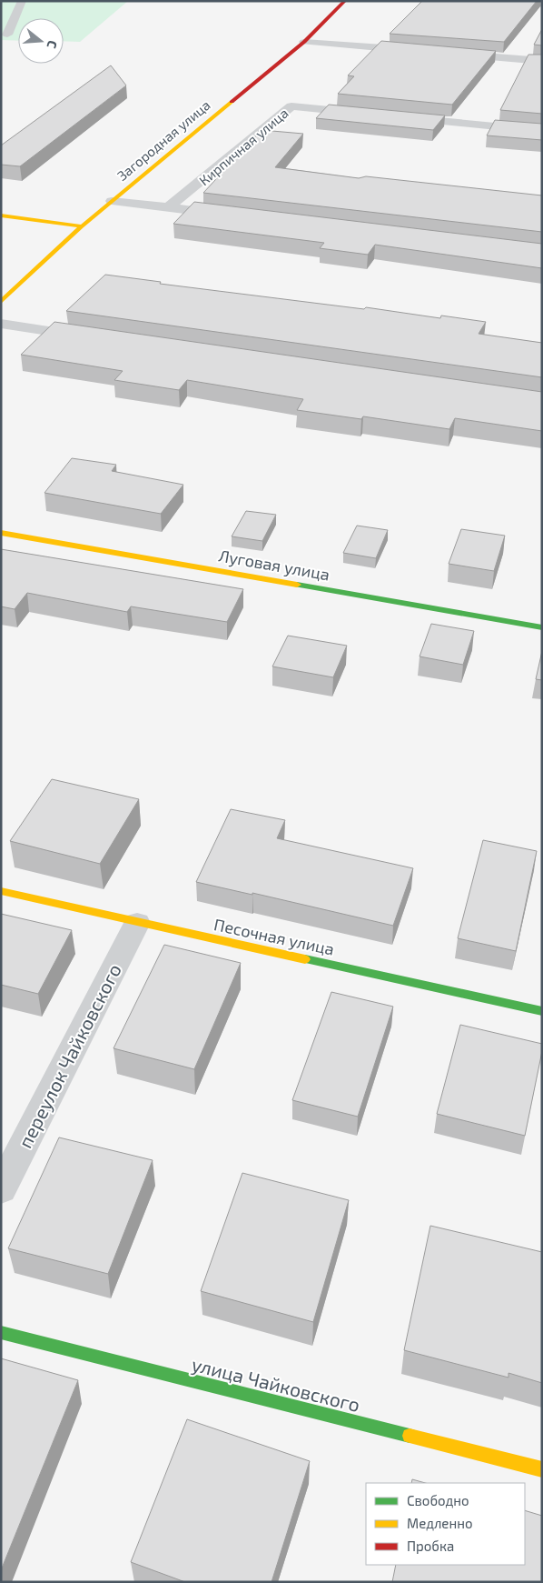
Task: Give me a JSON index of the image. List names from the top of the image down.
{
  "streets": {
    "street": [
      "Загородная улица",
      "Кирпичная улица",
      "Луговая улица",
      "Песочная улица",
      "переулок Чайковского",
      "улица Чайковского"
    ]
  },
  "crossings": [
    ["Песочная улица", "переулок Чайковского"]
  ],
  "legend": ["Свободно", "Медленно", "Пробка"],
  "north": "right"
}
